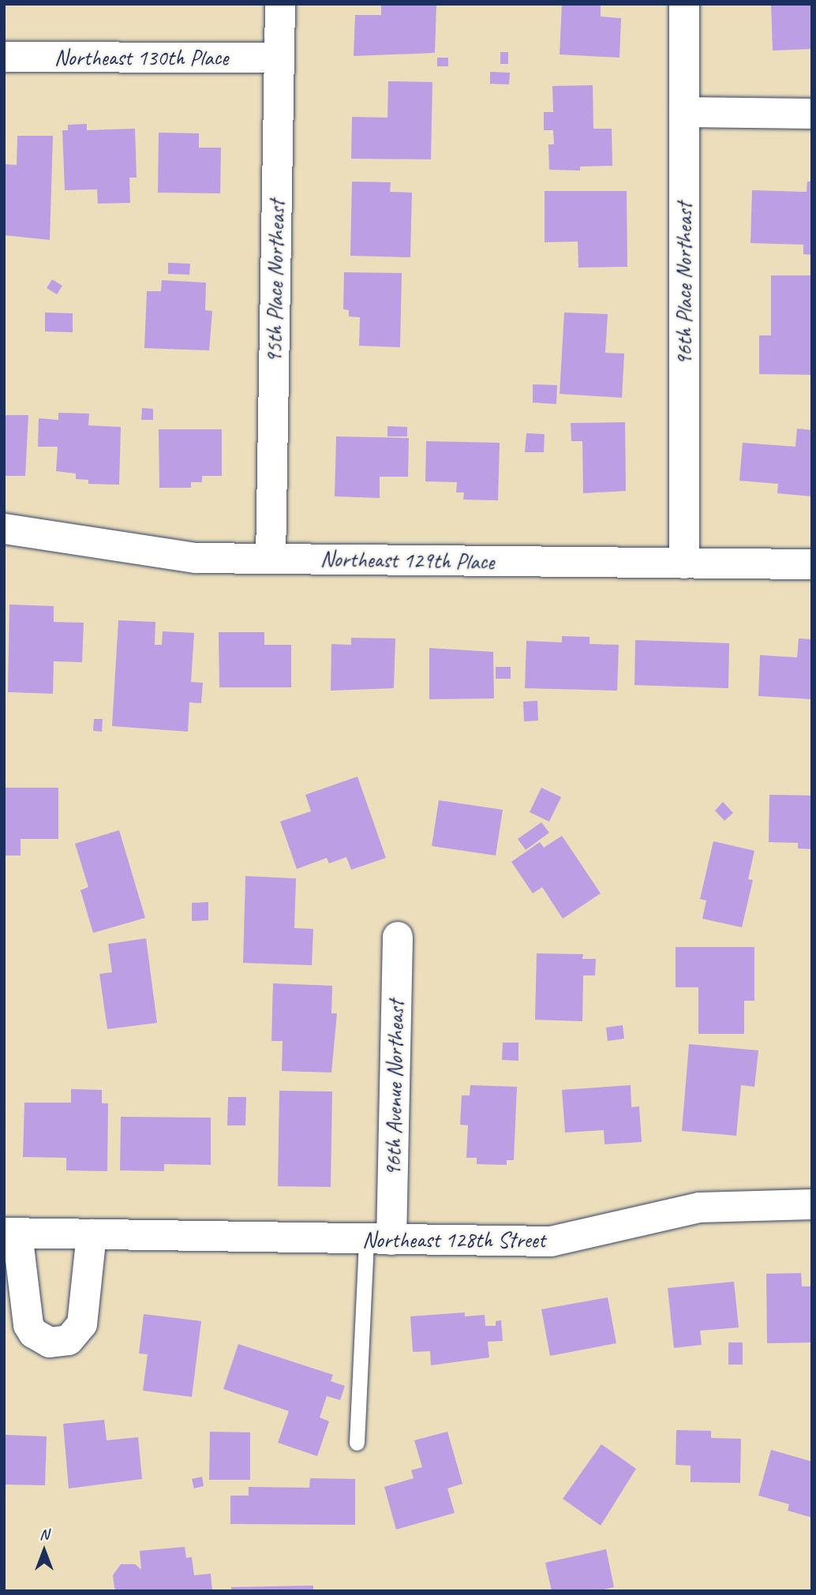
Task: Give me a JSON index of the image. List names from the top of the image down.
{
  "streets": {
    "street": [
      "Northeast 130th Place",
      "95th Place Northeast",
      "96th Place Northeast",
      "Northeast 129th Place",
      "96th Avenue Northeast",
      "Northeast 128th Street"
    ]
  },
  "crossings": [
    ["Northeast 130th Place", "95th Place Northeast"],
    ["95th Place Northeast", "Northeast 129th Place"],
    ["96th Place Northeast", "Northeast 129th Place"],
    ["96th Avenue Northeast", "Northeast 128th Street"]
  ],
  "north": "top"
}
